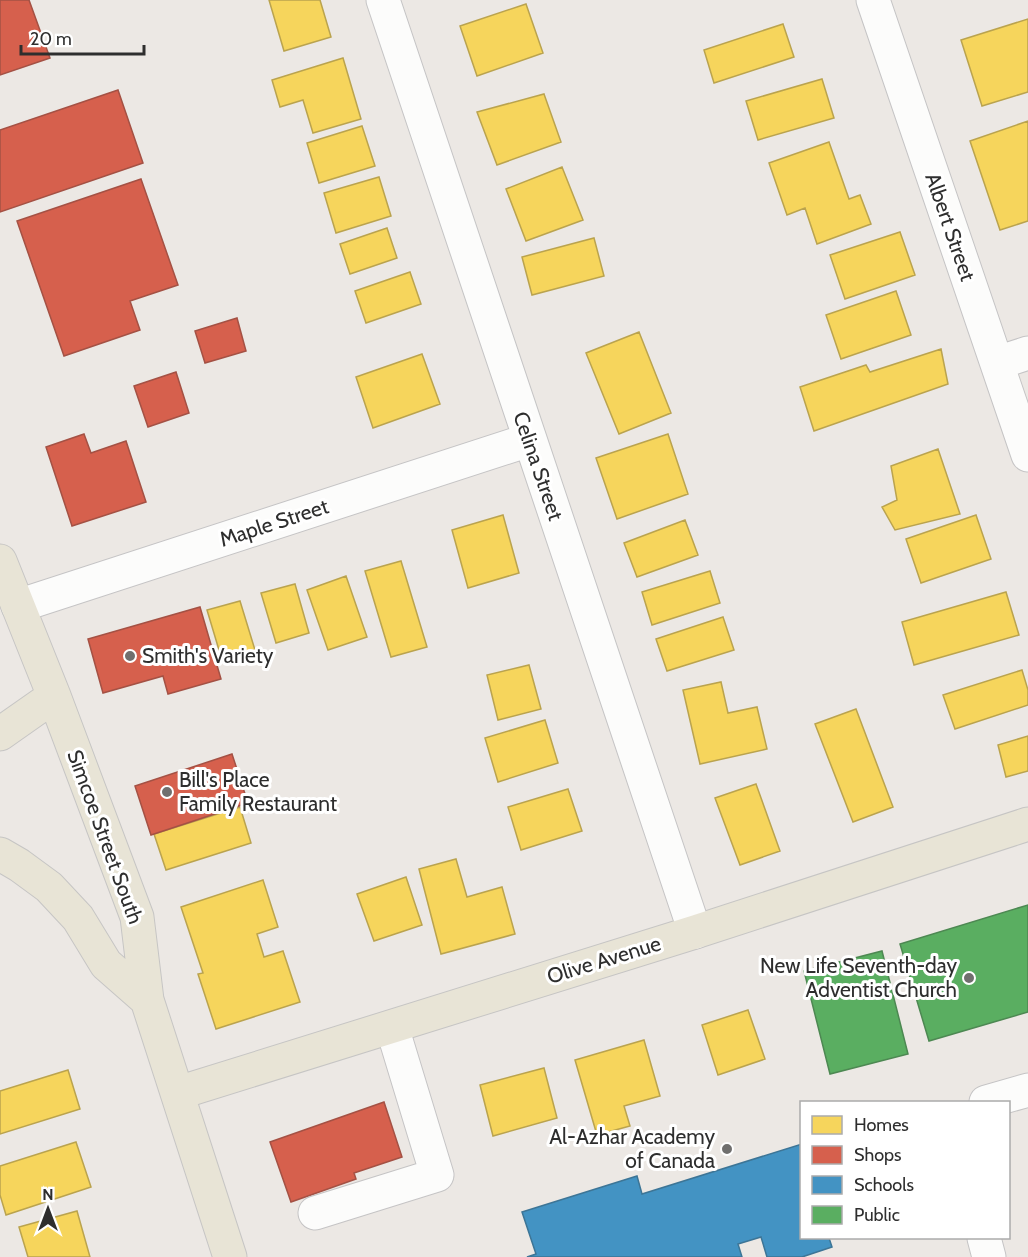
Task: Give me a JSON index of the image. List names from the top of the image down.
{
  "streets": {
    "main road": ["Simcoe Street South", "Olive Avenue"],
    "street": ["Albert Street", "Celina Street", "Maple Street"]
  },
  "crossings": [
    ["Celina Street", "Maple Street"],
    ["Celina Street", "Olive Avenue"],
    ["Maple Street", "Simcoe Street South"],
    ["Simcoe Street South", "Olive Avenue"]
  ],
  "places": [
    "Smith's Variety",
    "Bill's Place Family Restaurant",
    "New Life Seventh-day Adventist Church",
    "Al-Azhar Academy of Canada"
  ],
  "legend": [
    "Homes",
    "Shops",
    "Schools",
    "Public"
  ],
  "scale_bar": "20 m",
  "north": "top"
}
